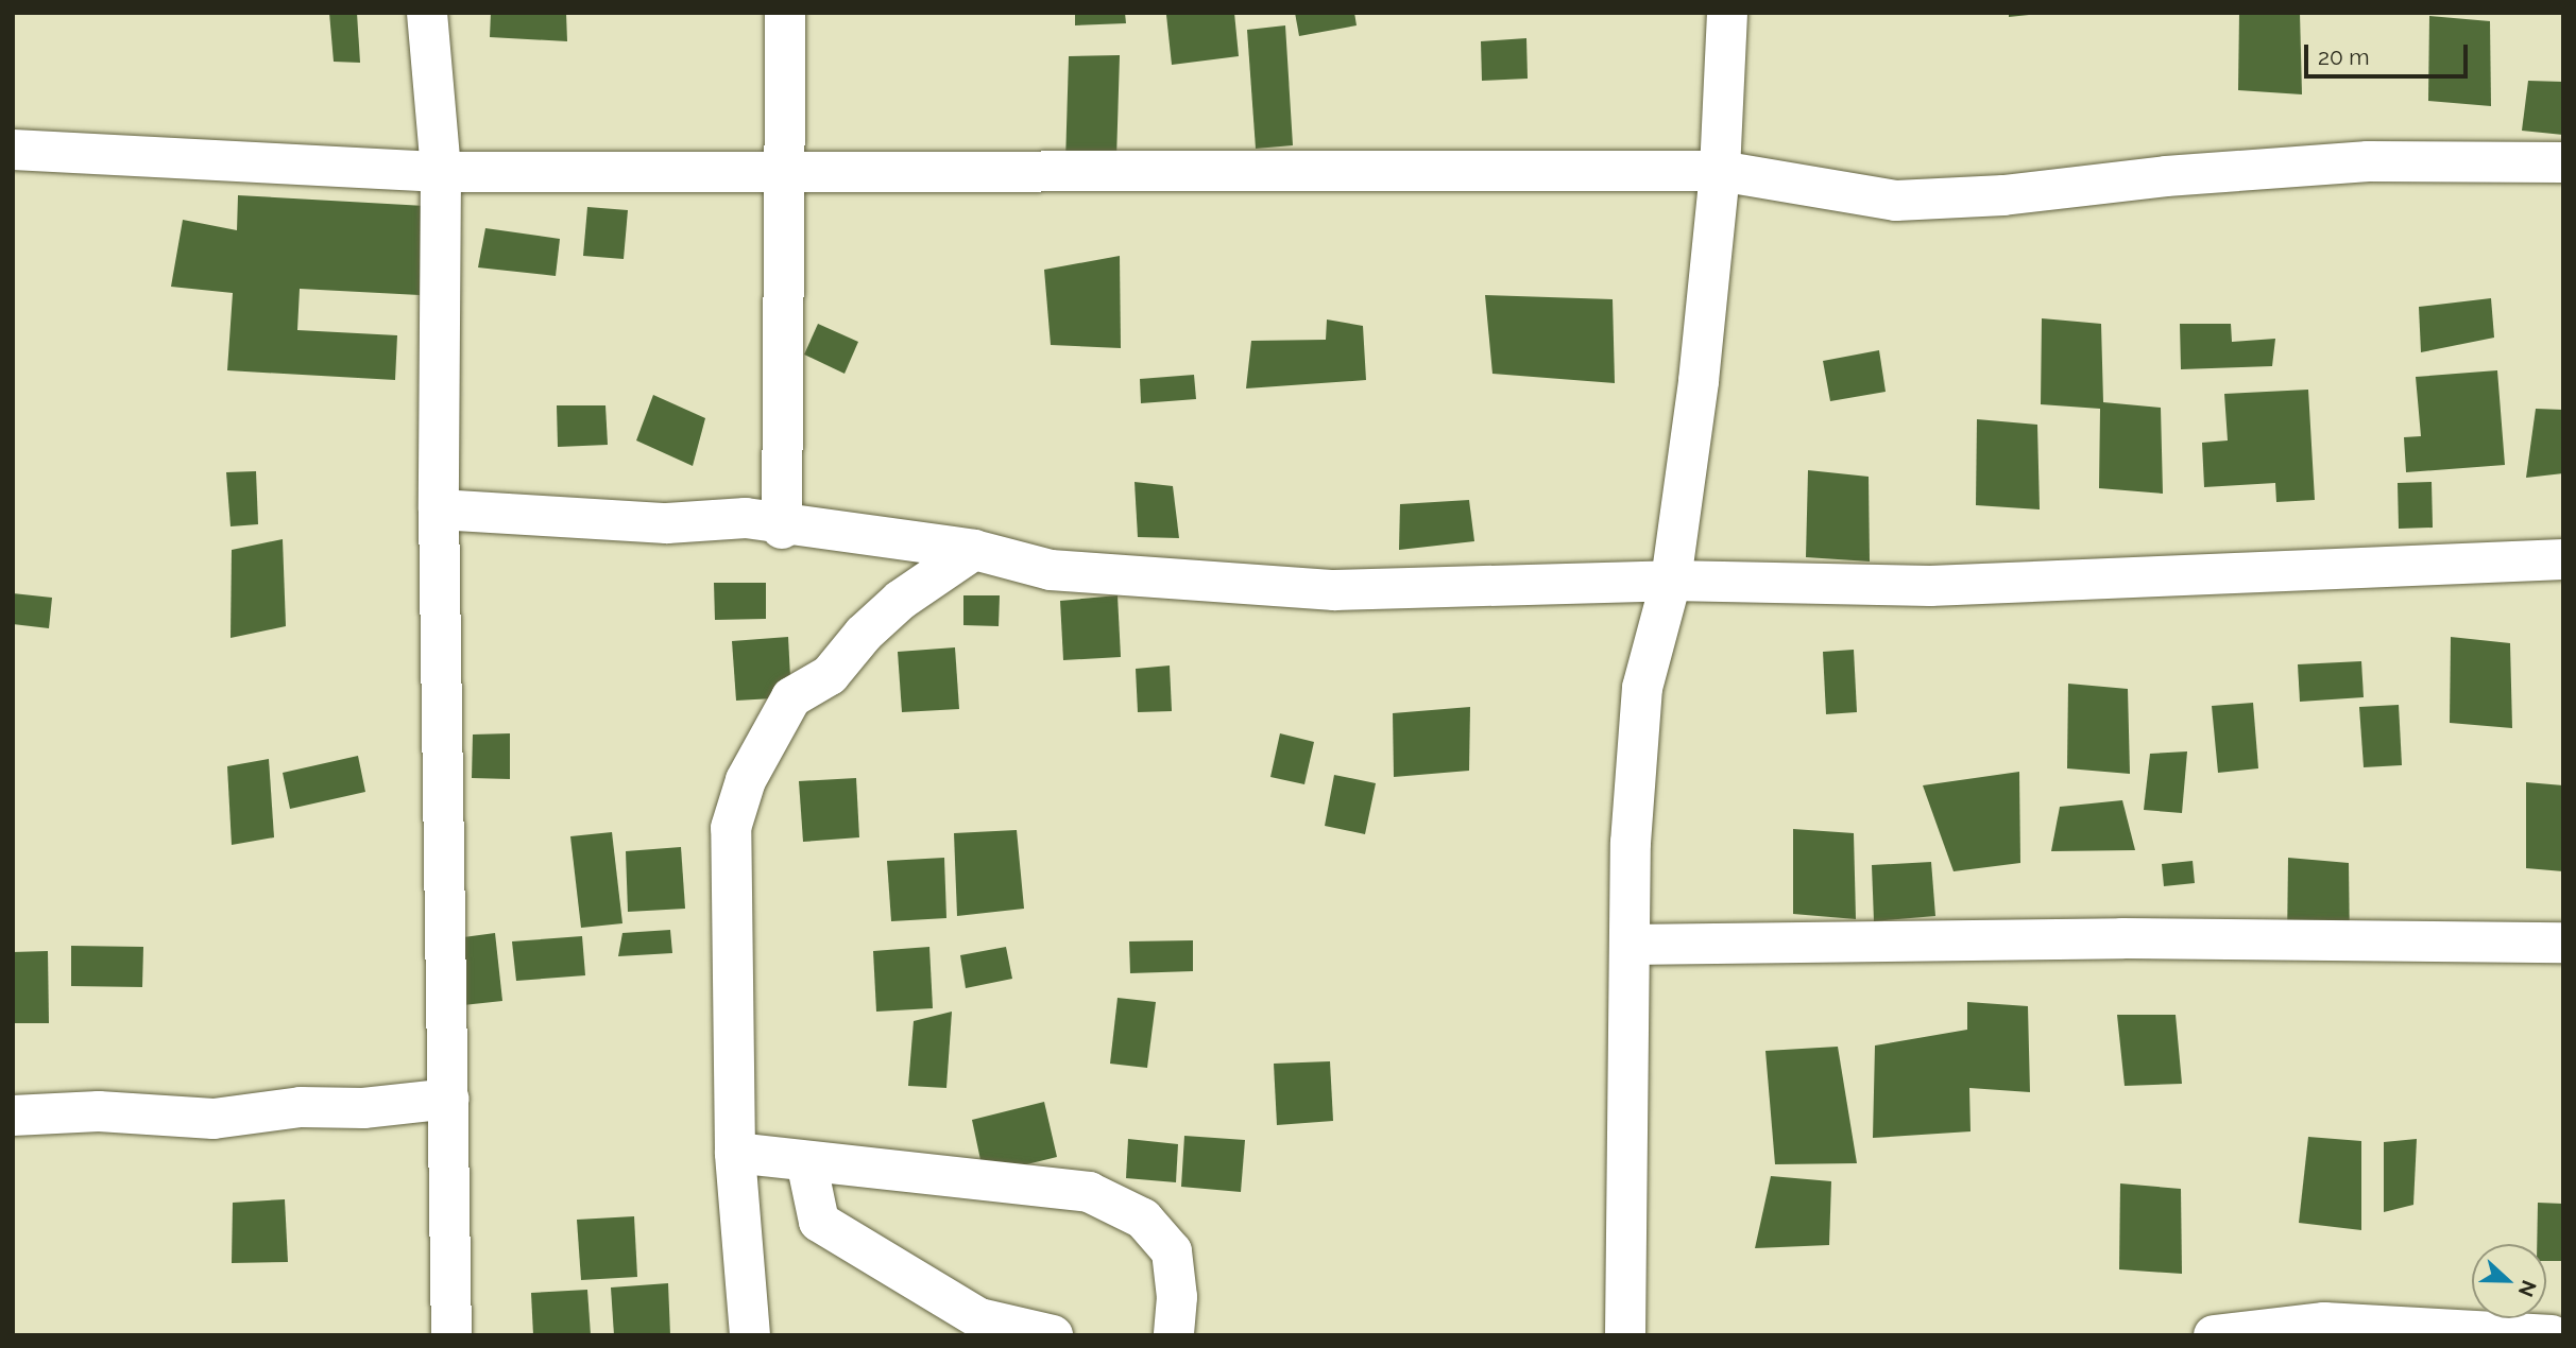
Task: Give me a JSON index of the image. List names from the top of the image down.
{
  "scale_bar": "20 m",
  "north": "right"
}
